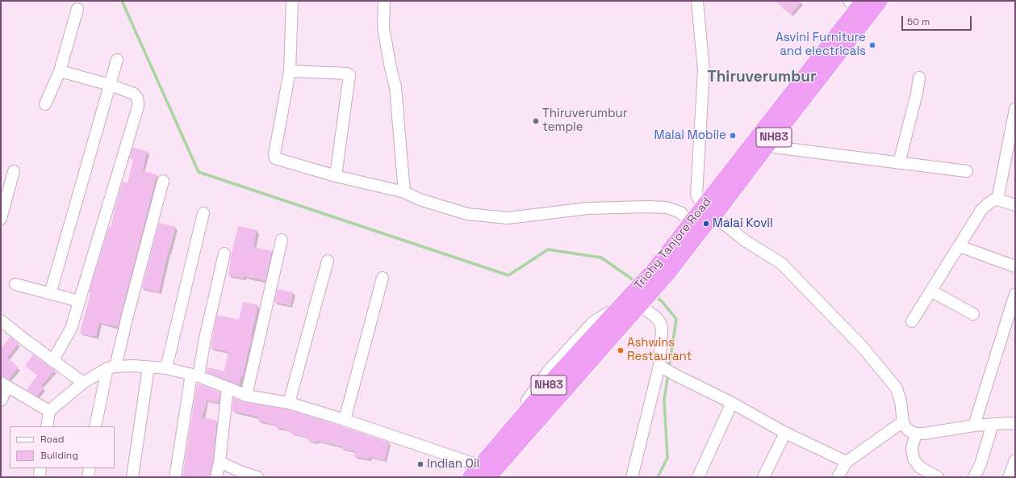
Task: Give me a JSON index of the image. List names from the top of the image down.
{
  "streets": {
    "highway": ["NH83", "Trichy Tanjore Road"]
  },
  "districts": ["Thiruverumbur"],
  "places": [
    "Asvini Furniture and electricals",
    "Thiruverumbur temple",
    "Malai Mobile",
    "Malai Kovil",
    "Ashwins Restaurant",
    "Indian Oil"
  ],
  "legend": ["Road", "Building"],
  "scale_bar": "50 m"
}
